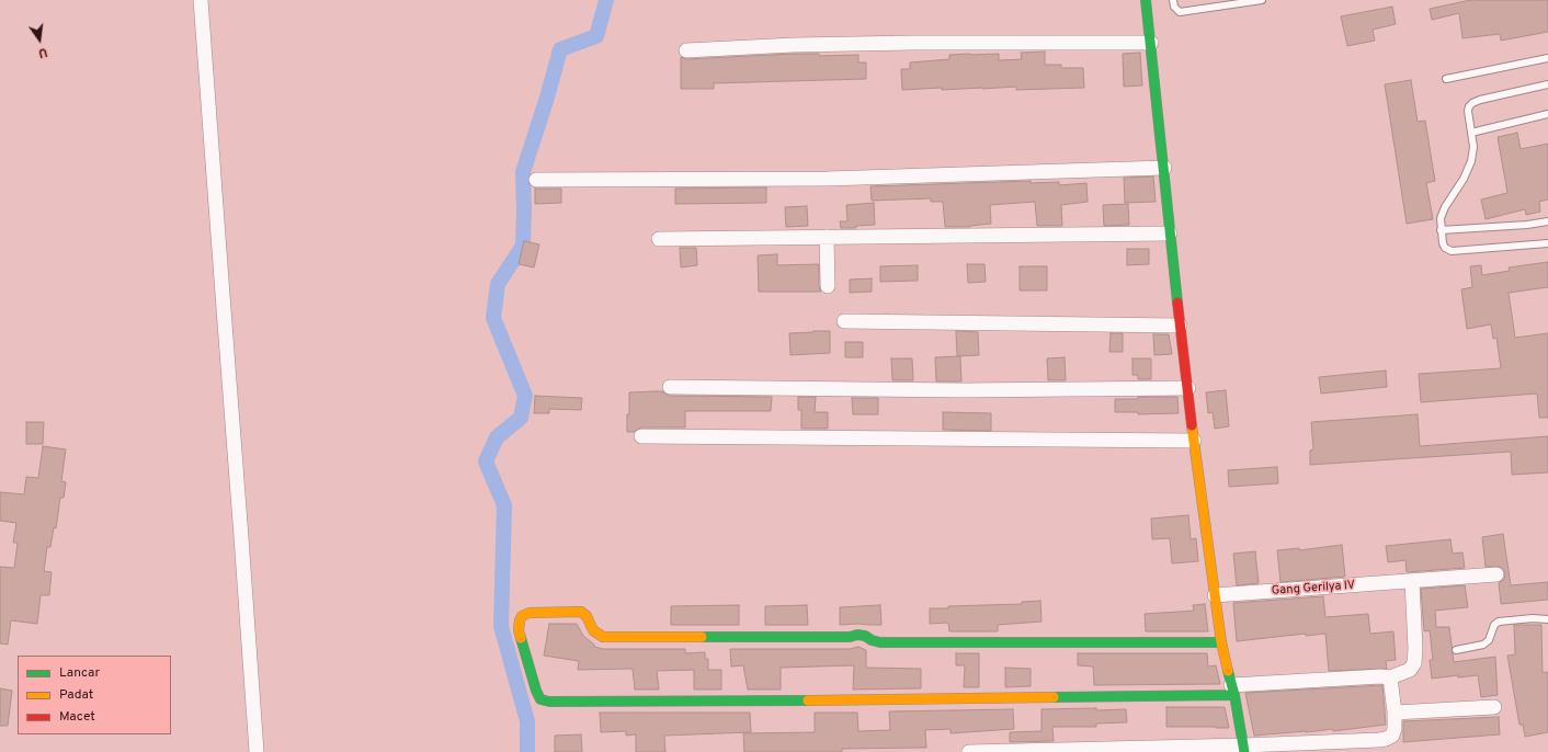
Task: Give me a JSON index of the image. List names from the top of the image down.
{
  "streets": {
    "street": ["Gang Gerilya IV"]
  },
  "legend": ["Lancar", "Padat", "Macet"],
  "north": "bottom"
}
